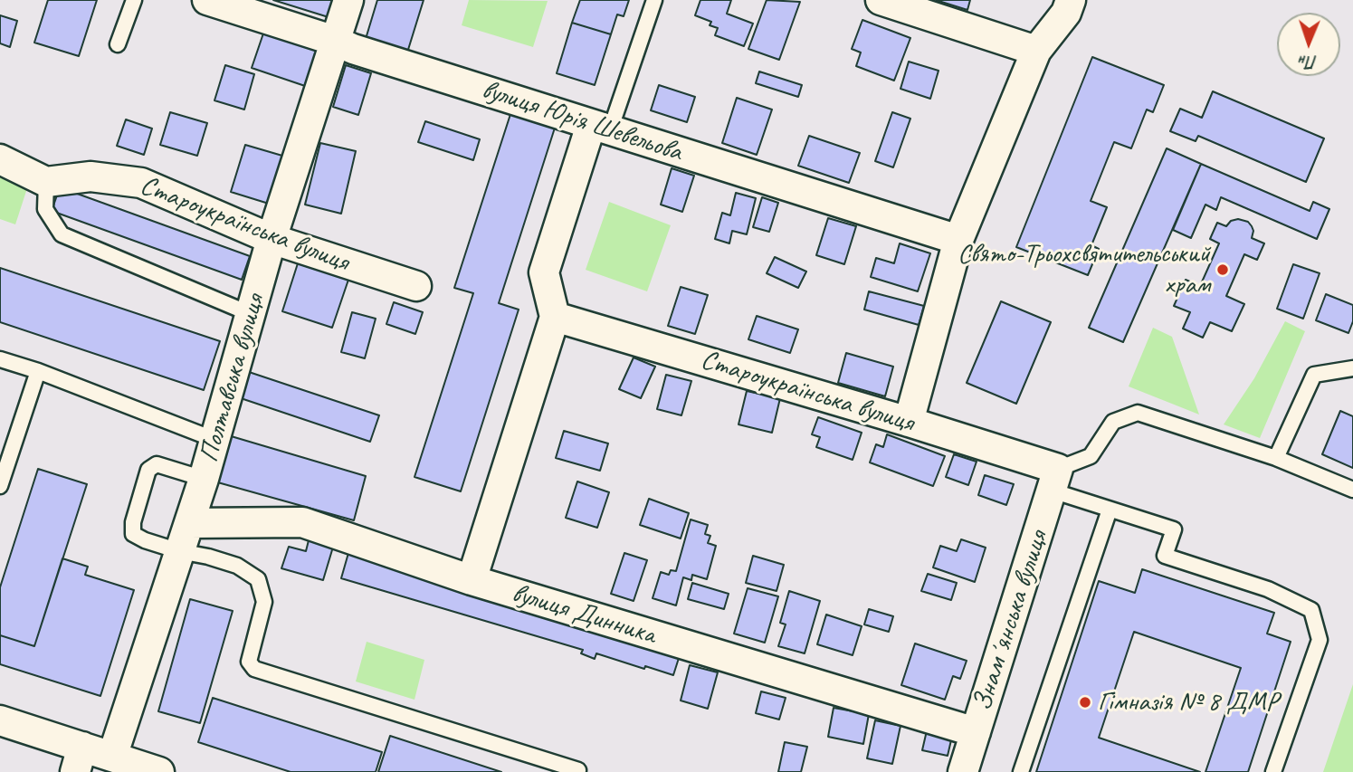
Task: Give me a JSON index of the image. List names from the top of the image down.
{
  "streets": {
    "street": [
      "вулиця Юрія Шевельова",
      "Староукраїнська вулиця",
      "Полтавська вулиця",
      "вулиця Динника",
      "Знамʼянська вулиця"
    ]
  },
  "crossings": [
    ["вулиця Юрія Шевельова", "Полтавська вулиця"],
    ["Староукраїнська вулиця", "Полтавська вулиця"],
    ["Староукраїнська вулиця", "Знамʼянська вулиця"],
    ["Полтавська вулиця", "вулиця Динника"],
    ["вулиця Динника", "Знамʼянська вулиця"]
  ],
  "places": ["Свято-Трьохсвятительський храм", "Гімназія № 8 ДМР"],
  "north": "bottom"
}
